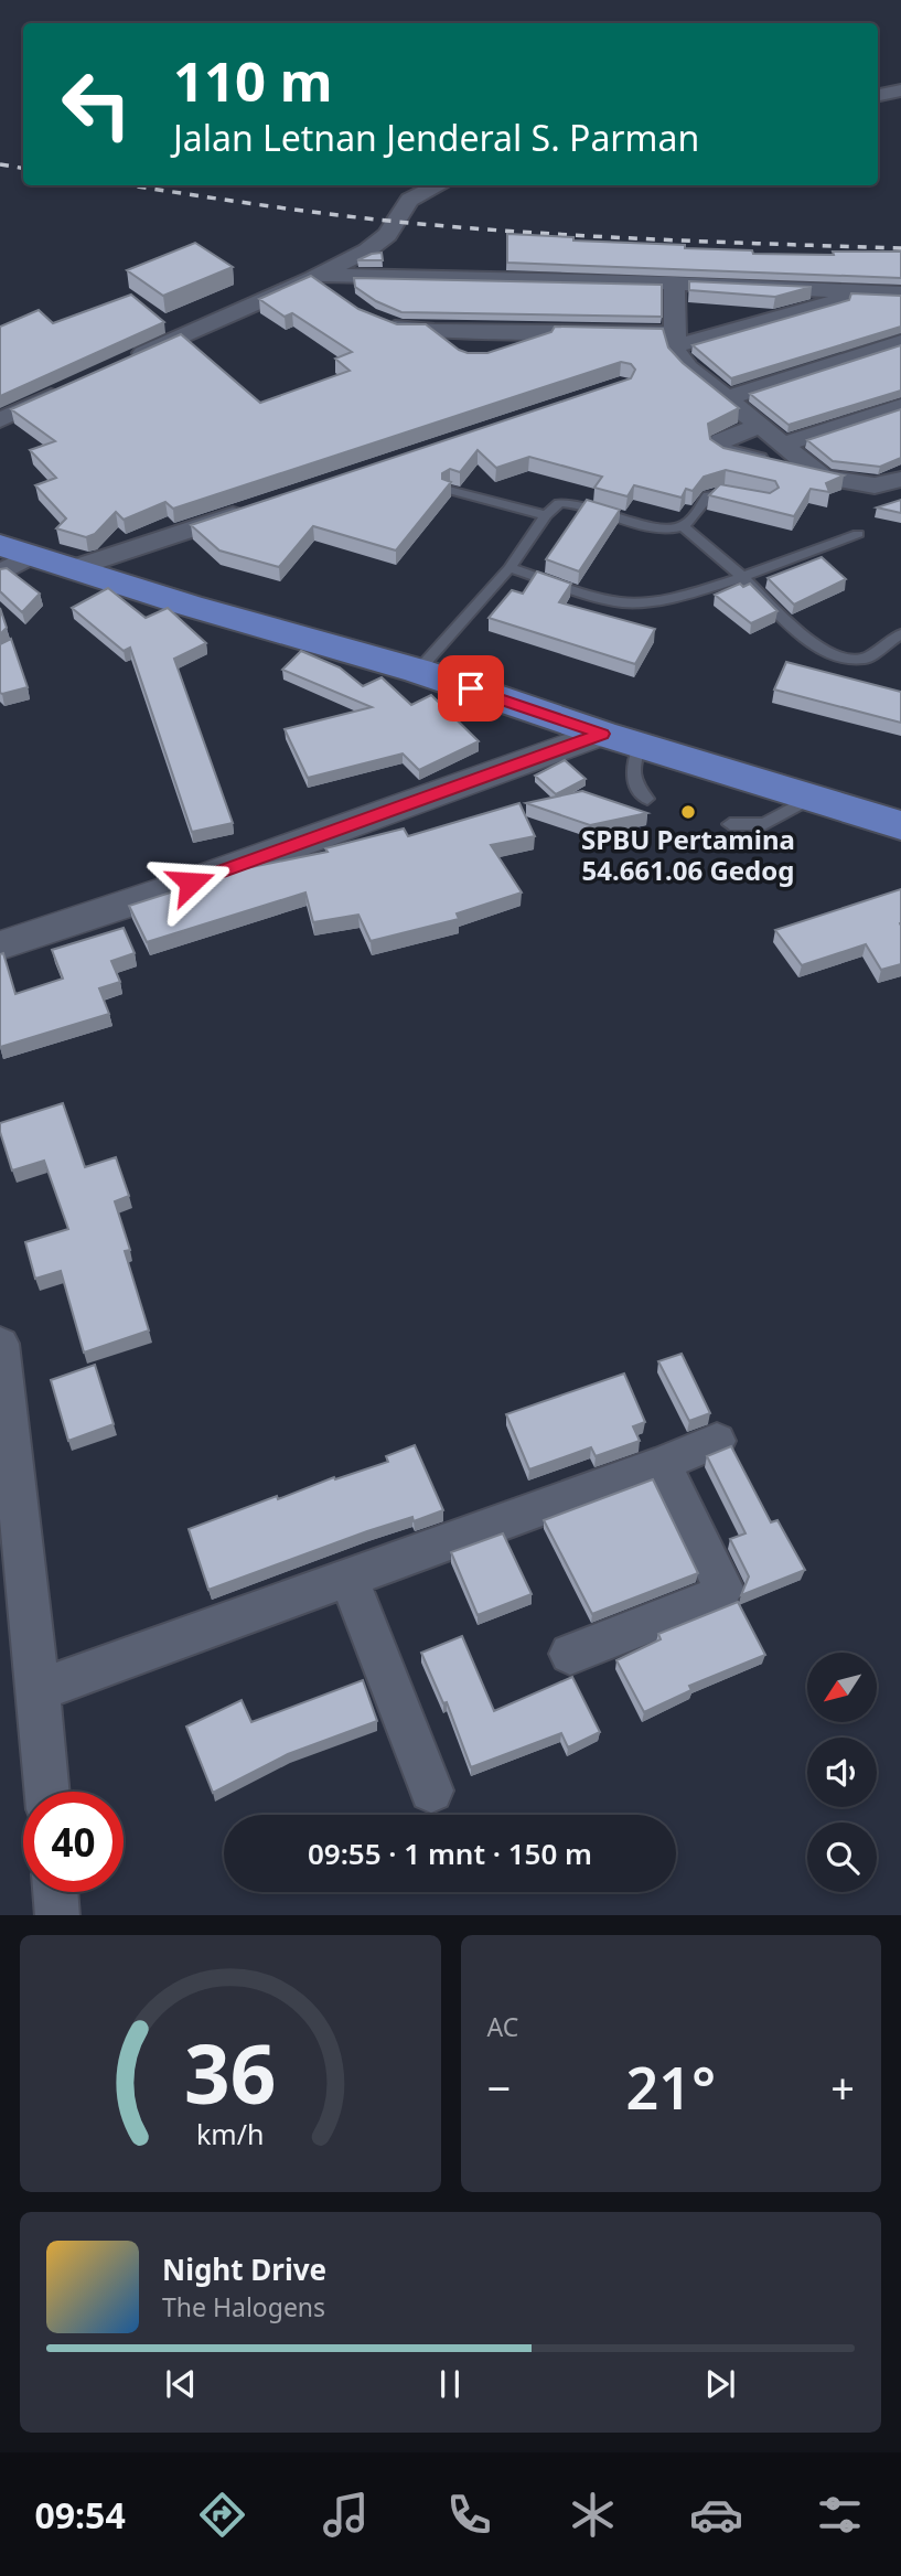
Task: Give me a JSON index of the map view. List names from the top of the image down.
{
  "places": ["SPBU Pertamina 54.661.06 Gedog"],
  "north": "bottom left",
  "page": {
    "turn": ["110 m", "Jalan Letnan Jenderal S. Parman"],
    "limit": "40",
    "trip": "09:55 · 1 mnt · 150 m",
    "tile": "AC",
    "heat": ["−", "21°", "+"],
    "song": ["Night Drive", "The Halogens"],
    "tabs": "09:54",
    "gauge": ["36", "km/h"]
  }
}
